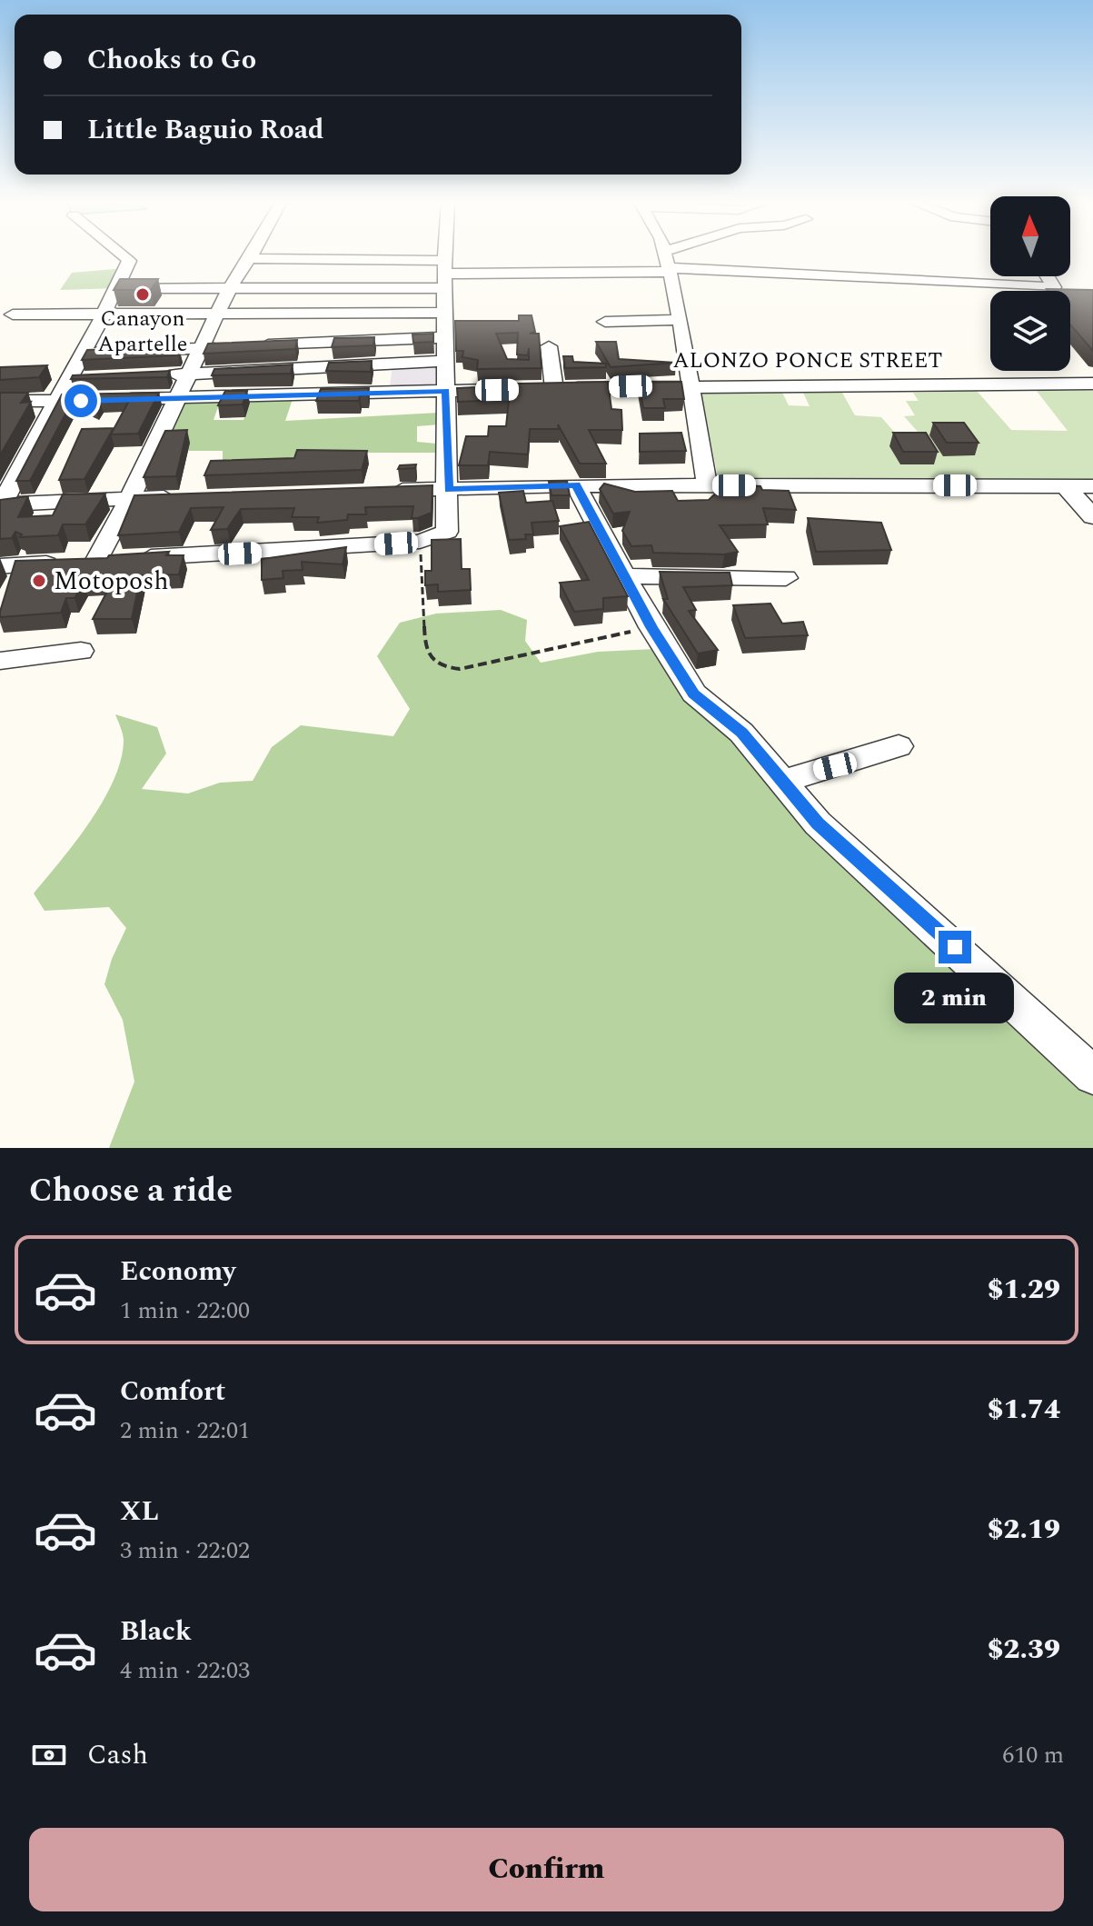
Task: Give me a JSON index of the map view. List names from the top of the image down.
{
  "streets": {
    "street": ["ALONZO PONCE STREET"]
  },
  "places": ["Canayon Apartelle", "Motoposh"],
  "north": "top",
  "page": {
    "banner": ["Chooks to Go", "Little Baguio Road"],
    "bubble": "2 min",
    "heading": "Choose a ride",
    "list": [
      {
        "name": "Economy",
        "note": "1 min · 22:00",
        "value": "$1.29"
      },
      {
        "name": "Comfort",
        "note": "2 min · 22:01",
        "value": "$1.74"
      },
      {
        "name": "XL",
        "note": "3 min · 22:02",
        "value": "$2.19"
      },
      {
        "name": "Black",
        "note": "4 min · 22:03",
        "value": "$2.39"
      }
    ],
    "pay": ["Cash", "610 m"],
    "buttons": "Confirm"
  }
}
